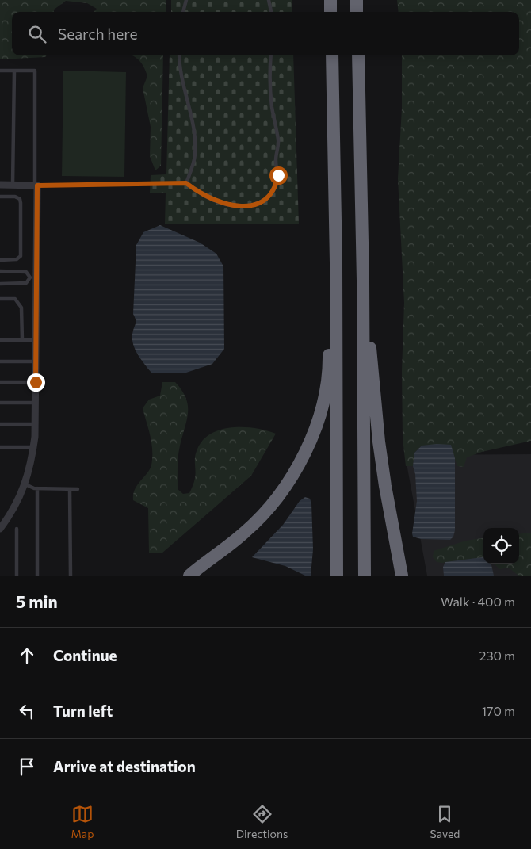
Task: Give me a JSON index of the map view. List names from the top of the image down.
{
  "page": {
    "search": "Search here",
    "heading": ["5 min", "Walk · 400 m"],
    "list": [
      ["Continue", "230 m"],
      ["Turn left", "170 m"],
      "Arrive at destination"
    ],
    "nav": ["Map", "Directions", "Saved"]
  }
}
